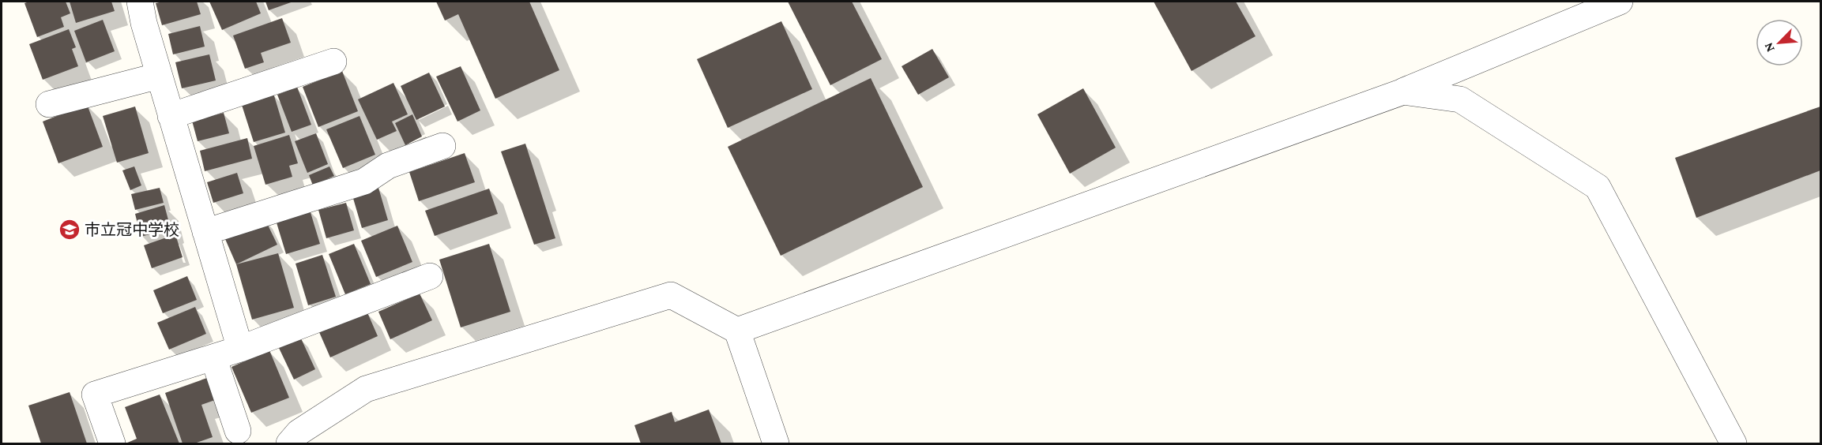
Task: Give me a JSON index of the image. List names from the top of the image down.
{
  "places": {
    "school or university": ["市立冠中学校"]
  },
  "north": "bottom left"
}
